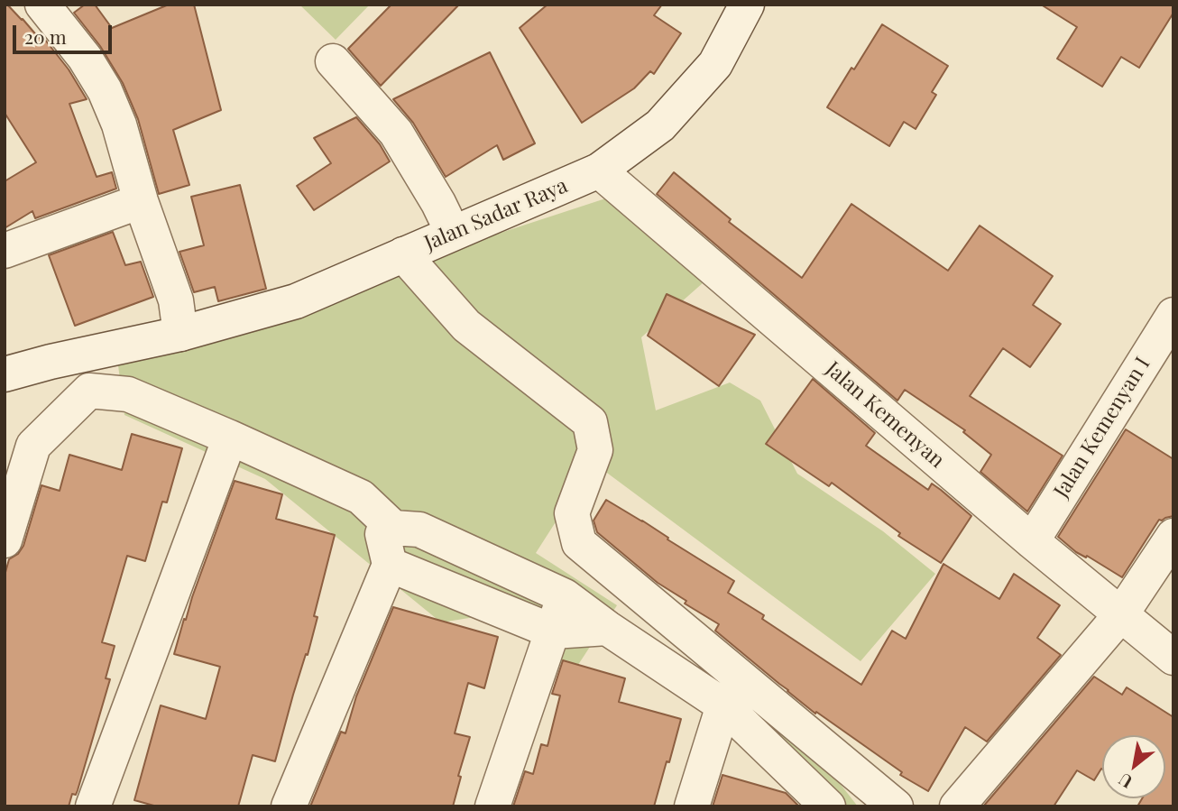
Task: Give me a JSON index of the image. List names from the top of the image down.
{
  "streets": {
    "street": ["Jalan Sadar Raya", "Jalan Kemenyan", "Jalan Kemenyan I"]
  },
  "crossings": [
    ["Jalan Sadar Raya", "Jalan Kemenyan"],
    ["Jalan Kemenyan", "Jalan Kemenyan I"]
  ],
  "scale_bar": "20 m",
  "north": "bottom left"
}
